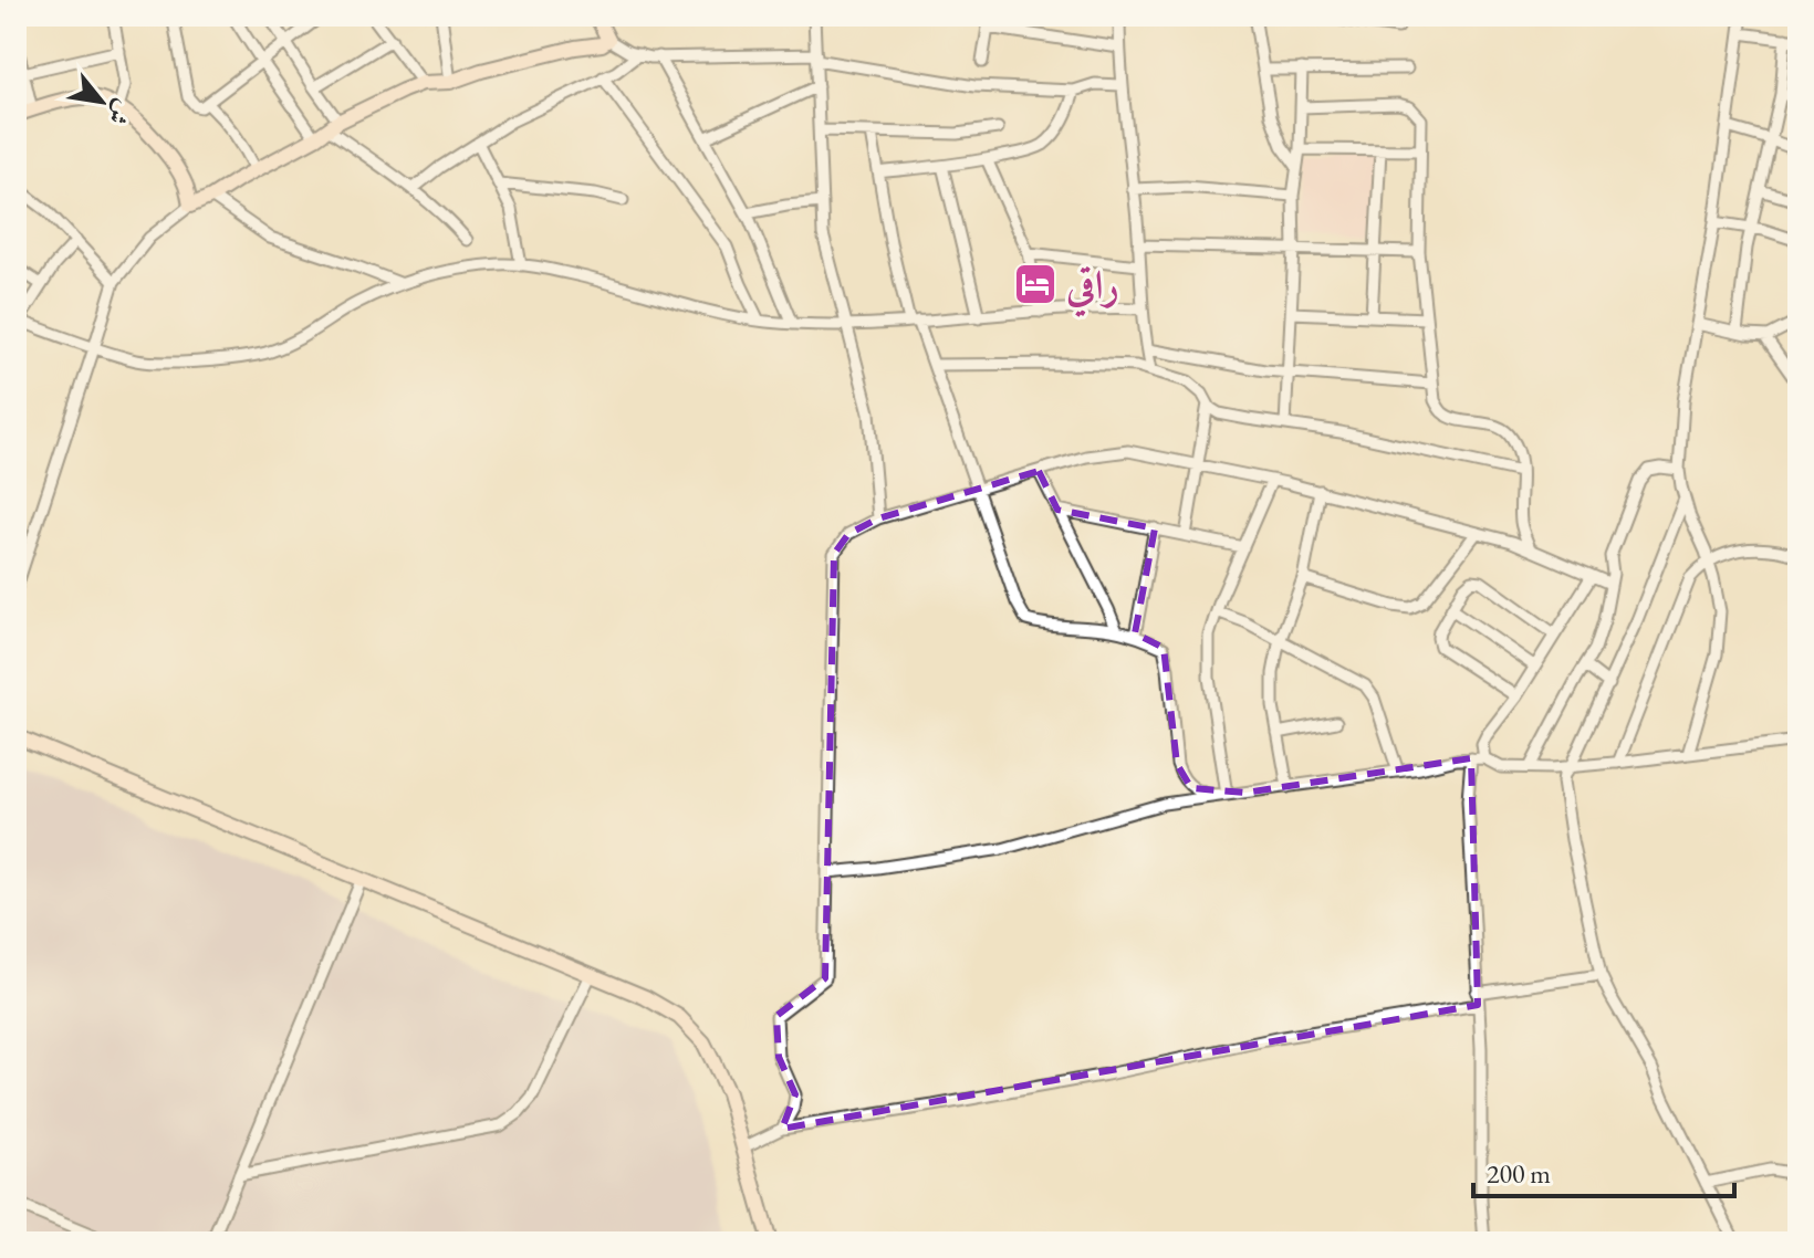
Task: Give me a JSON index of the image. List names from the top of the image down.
{
  "places": {
    "hotel": ["راقي"]
  },
  "scale_bar": "200 m",
  "north": "bottom right"
}
